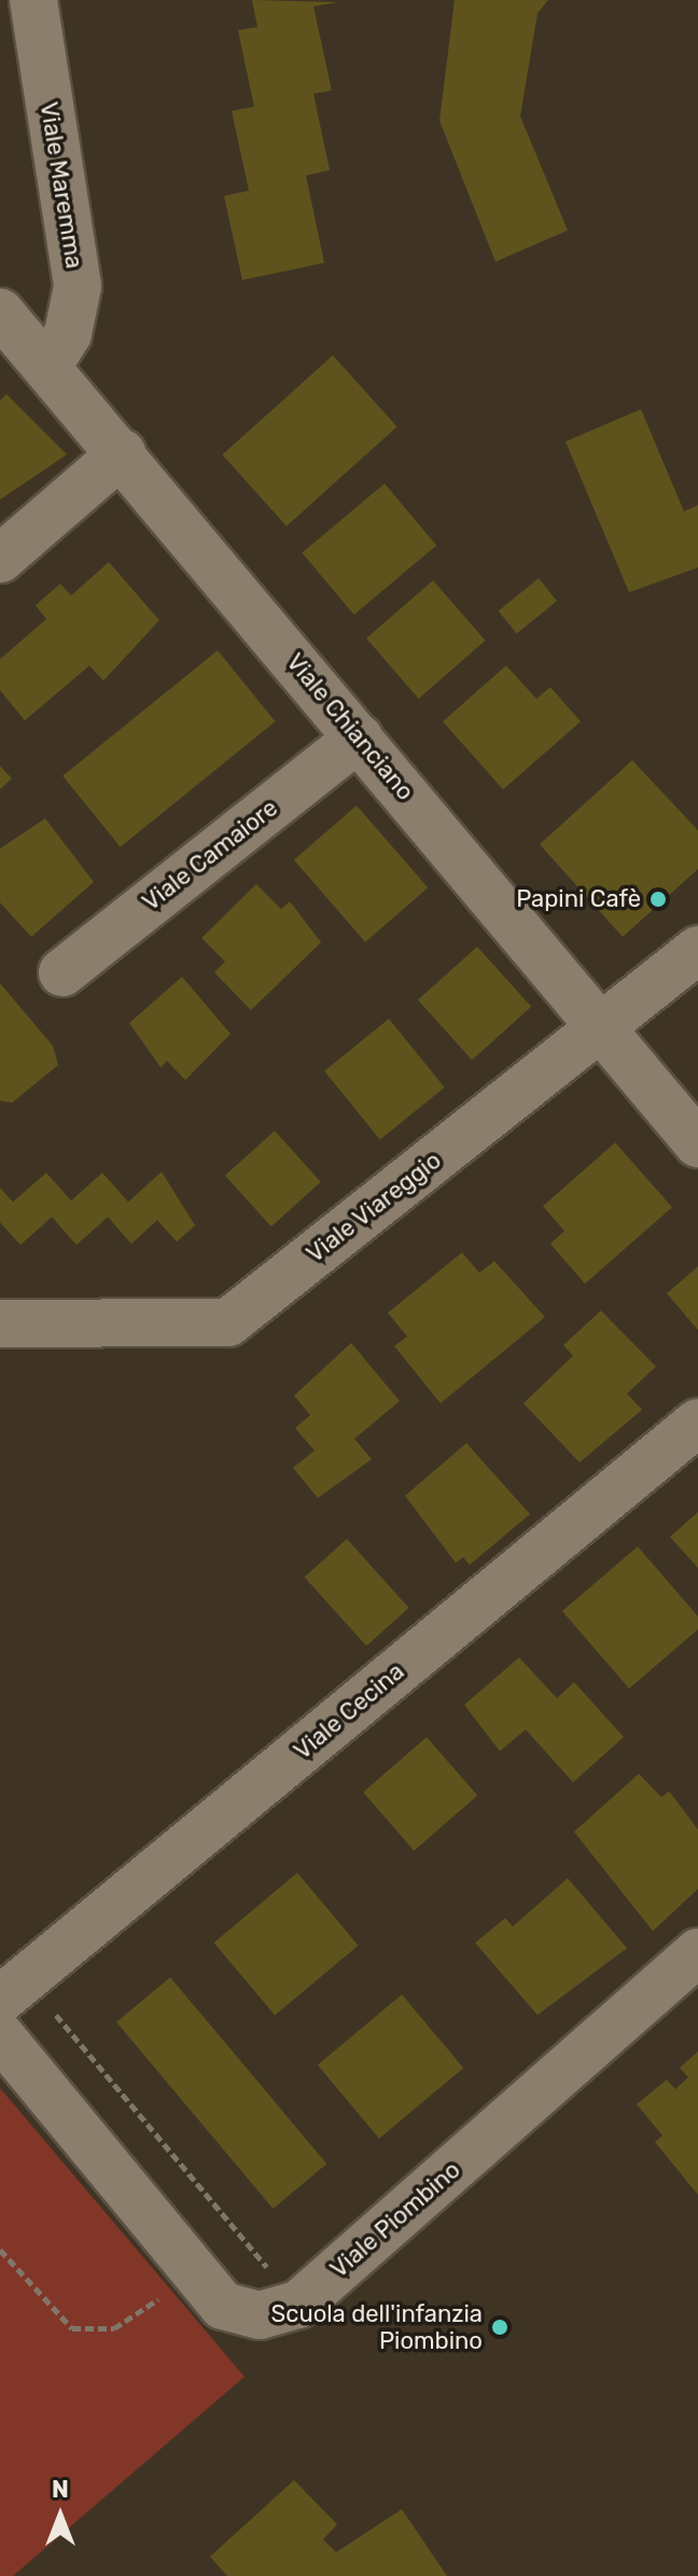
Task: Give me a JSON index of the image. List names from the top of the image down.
{
  "streets": {
    "street": [
      "Viale Maremma",
      "Viale Chianciano",
      "Viale Camaiore",
      "Viale Viareggio",
      "Viale Cecina",
      "Viale Piombino"
    ]
  },
  "crossings": [
    ["Viale Maremma", "Viale Chianciano"],
    ["Viale Chianciano", "Viale Camaiore"],
    ["Viale Chianciano", "Viale Viareggio"]
  ],
  "places": ["Papini Cafè", "Scuola dell'infanzia Piombino"],
  "north": "top"
}
